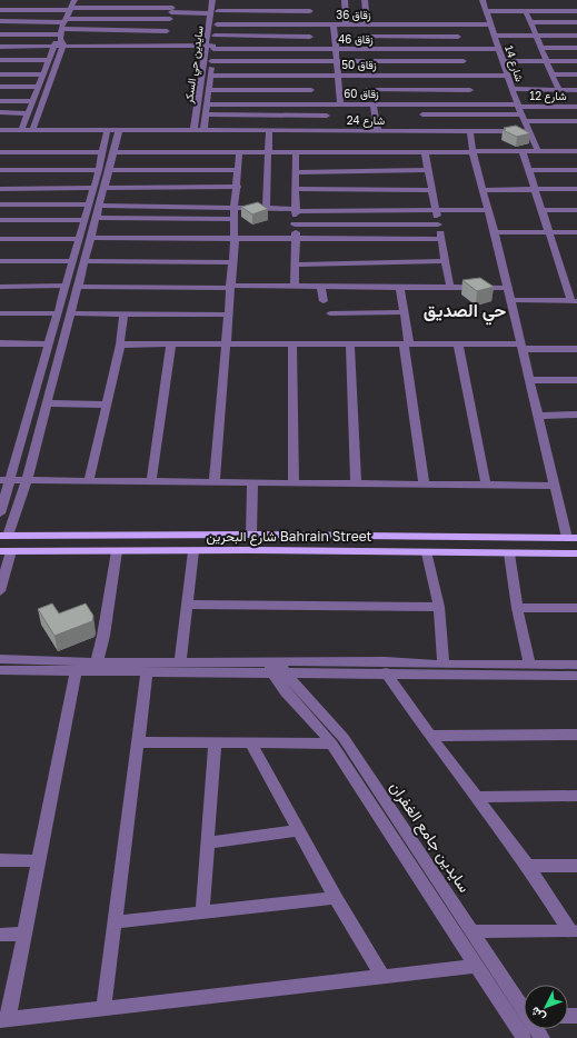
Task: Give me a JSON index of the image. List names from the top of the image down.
{
  "streets": {
    "main road": ["شارع البحرين Bahrain Street"],
    "street": [
      "زقاق 36",
      "زقاق 46",
      "شارع 14",
      "سايدين حي السكر",
      "زقاق 50",
      "زقاق 60",
      "شارع 12",
      "شارع 24",
      "سايدين جامع الغفران"
    ]
  },
  "crossings": [
    ["زقاق 36", "شارع 14"],
    ["زقاق 36", "سايدين حي السكر"],
    ["زقاق 46", "شارع 14"],
    ["زقاق 46", "سايدين حي السكر"],
    ["شارع 14", "زقاق 50"],
    ["شارع 14", "زقاق 60"],
    ["شارع 14", "شارع 12"],
    ["شارع 14", "شارع 24"],
    ["سايدين حي السكر", "زقاق 50"],
    ["سايدين حي السكر", "زقاق 60"],
    ["سايدين حي السكر", "شارع 24"],
    ["زقاق 60", "شارع 12"]
  ],
  "districts": ["حي الصديق"],
  "north": "bottom left"
}
